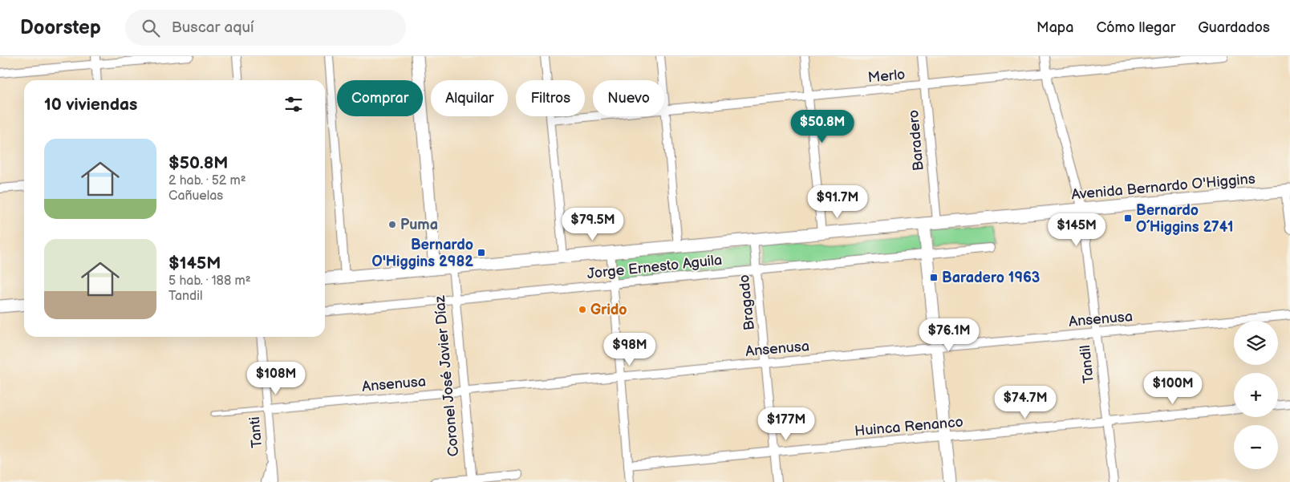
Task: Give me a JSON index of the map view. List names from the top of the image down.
{
  "streets": {
    "main road": ["Avenida Bernardo O'Higgins"],
    "street": [
      "Merlo",
      "Baradero",
      "Jorge Ernesto Aguila",
      "Bragado",
      "Ansenusa",
      "Tandil",
      "Coronel José Javier Díaz",
      "Huinca Renanco",
      "Tanti"
    ]
  },
  "crossings": [
    ["Merlo", "Baradero"],
    ["Merlo", "Tandil"],
    ["Baradero", "Avenida Bernardo O'Higgins"],
    ["Avenida Bernardo O'Higgins", "Bragado"],
    ["Avenida Bernardo O'Higgins", "Tandil"],
    ["Avenida Bernardo O'Higgins", "Coronel José Javier Díaz"],
    ["Jorge Ernesto Aguila", "Bragado"],
    ["Jorge Ernesto Aguila", "Coronel José Javier Díaz"],
    ["Bragado", "Ansenusa"],
    ["Bragado", "Huinca Renanco"],
    ["Ansenusa", "Tandil"],
    ["Ansenusa", "Coronel José Javier Díaz"],
    ["Ansenusa", "Tanti"],
    ["Tandil", "Huinca Renanco"]
  ],
  "places": {
    "transit": ["Bernardo O´Higgins 2741", "Bernardo O'Higgins 2982", "Baradero 1963"],
    "other": ["Puma", "Grido"]
  },
  "page": {
    "header": "Doorstep",
    "search": "Buscar aquí",
    "nav": ["Mapa", "Cómo llegar", "Guardados"],
    "chip": [
      "Comprar",
      "Alquilar",
      "Filtros",
      "Nuevo"
    ],
    "heading": "10 viviendas",
    "price": [
      "$50.8M",
      "$91.7M",
      "$79.5M",
      "$145M",
      "$76.1M",
      "$98M",
      "$108M",
      "$100M",
      "$74.7M",
      "$177M"
    ],
    "list": [
      {
        "name": "$50.8M",
        "note": "2 hab. · 52 m² · Cañuelas"
      },
      {
        "name": "$145M",
        "note": "5 hab. · 188 m² · Tandil"
      }
    ],
    "map_buttons": ["+", "−"]
  }
}
